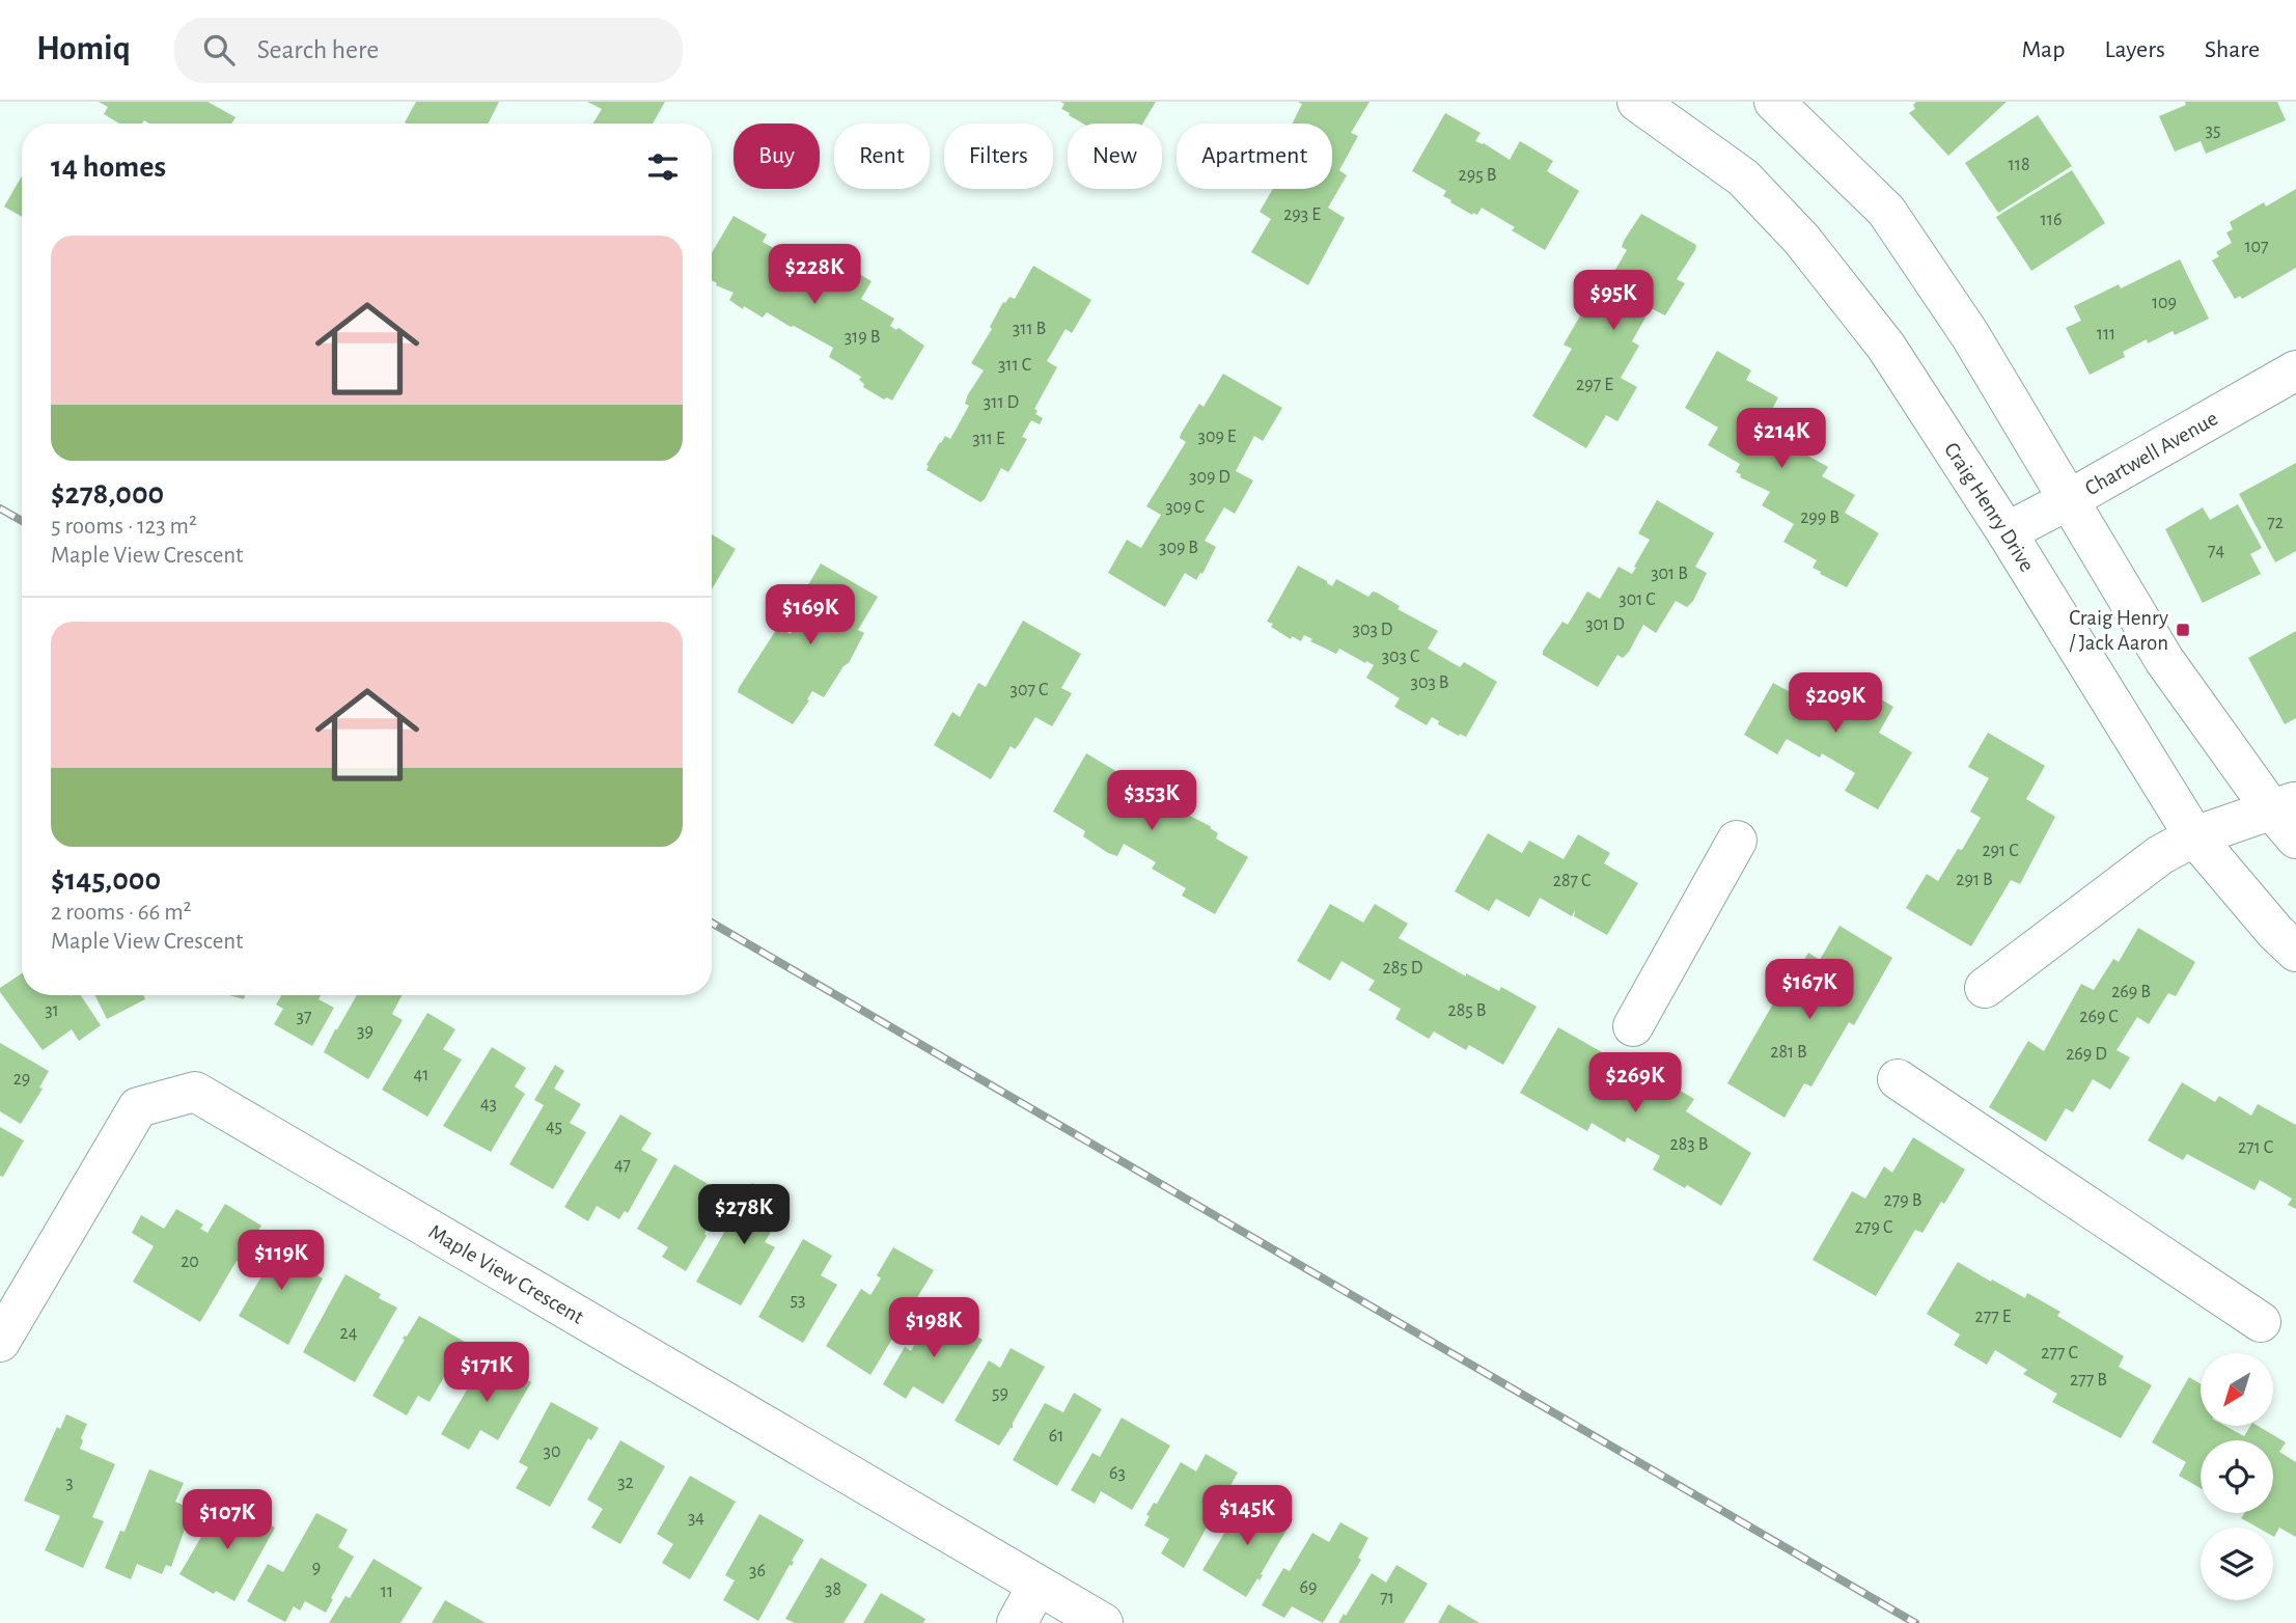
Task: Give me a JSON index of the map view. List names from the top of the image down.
{
  "streets": {
    "street": ["Chartwell Avenue", "Craig Henry Drive", "Maple View Crescent"]
  },
  "crossings": [
    ["Chartwell Avenue", "Craig Henry Drive"]
  ],
  "places": {
    "transit": ["Craig Henry / Jack Aaron"]
  },
  "house_numbers": [
    "35",
    "118",
    "295 B",
    "293 E",
    "116",
    "107",
    "109",
    "311 B",
    "111",
    "319 B",
    "311 C",
    "297 E",
    "311 D",
    "309 E",
    "311 E",
    "309 D",
    "309 C",
    "299 B",
    "72",
    "309 B",
    "74",
    "301 B",
    "301 C",
    "301 D",
    "303 D",
    "303 C",
    "303 B",
    "307 C",
    "291 C",
    "291 B",
    "287 C",
    "285 D",
    "269 B",
    "31",
    "285 B",
    "37",
    "269 C",
    "39",
    "281 B",
    "269 D",
    "41",
    "29",
    "43",
    "45",
    "283 B",
    "271 C",
    "47",
    "279 B",
    "279 C",
    "20",
    "53",
    "277 E",
    "24",
    "277 C",
    "277 B",
    "59",
    "61",
    "30",
    "63",
    "3",
    "32",
    "34",
    "9",
    "36",
    "69",
    "38",
    "11",
    "71"
  ],
  "north": "bottom left",
  "page": {
    "header": "Homiq",
    "search": "Search here",
    "nav": ["Map", "Layers", "Share"],
    "chip": [
      "Buy",
      "Rent",
      "Filters",
      "New",
      "Apartment"
    ],
    "heading": "14 homes",
    "list": [
      {
        "name": "$278,000",
        "note": "5 rooms · 123 m² · Maple View Crescent"
      },
      {
        "name": "$145,000",
        "note": "2 rooms · 66 m² · Maple View Crescent"
      }
    ],
    "price": [
      "$228K",
      "$95K",
      "$214K",
      "$169K",
      "$209K",
      "$353K",
      "$167K",
      "$269K",
      "$278K",
      "$119K",
      "$198K",
      "$171K",
      "$145K",
      "$107K"
    ]
  }
}
